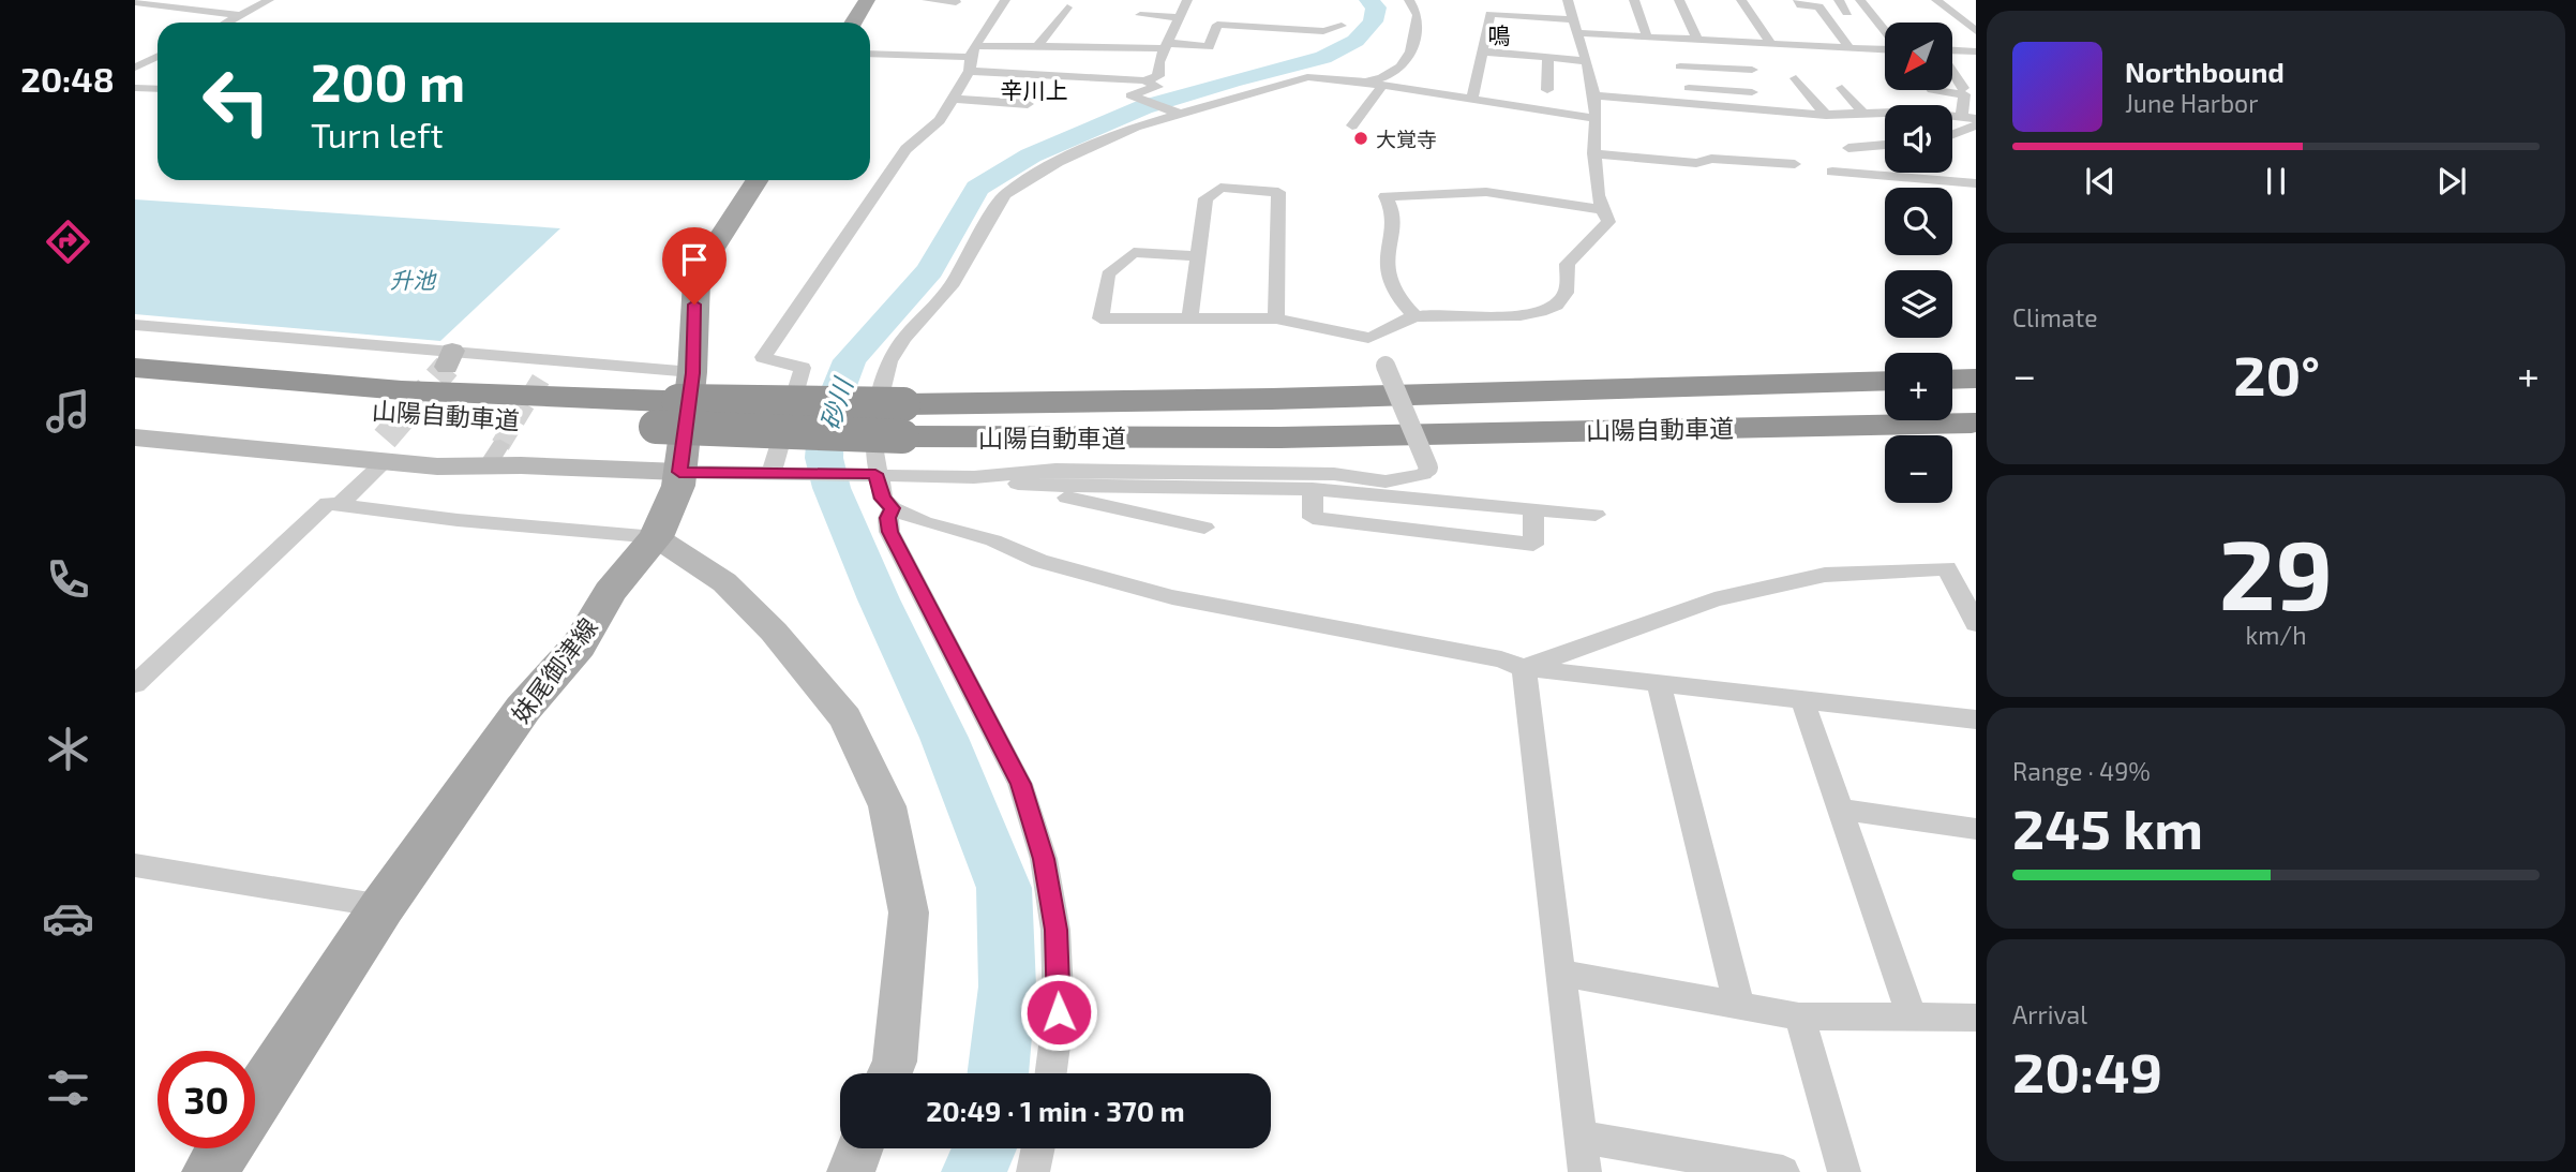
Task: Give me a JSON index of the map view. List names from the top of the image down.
{
  "streets": {
    "highway": ["山陽自動車道"],
    "main road": ["妹尾御津線"]
  },
  "districts": ["鳴", "辛川上"],
  "water": ["升池", "砂川"],
  "places": ["大覚寺"],
  "north": "bottom left",
  "page": {
    "tabs": "20:48",
    "map_buttons": ["+", "−"],
    "turn": ["200 m", "Turn left"],
    "song": ["Northbound", "June Harbor"],
    "tile": [
      "Climate",
      ["29", "km/h"],
      ["Range · 49%", "245 km"],
      ["Arrival", "20:49"]
    ],
    "heat": ["−", "20°", "+"],
    "limit": "30",
    "trip": "20:49 · 1 min · 370 m"
  }
}
